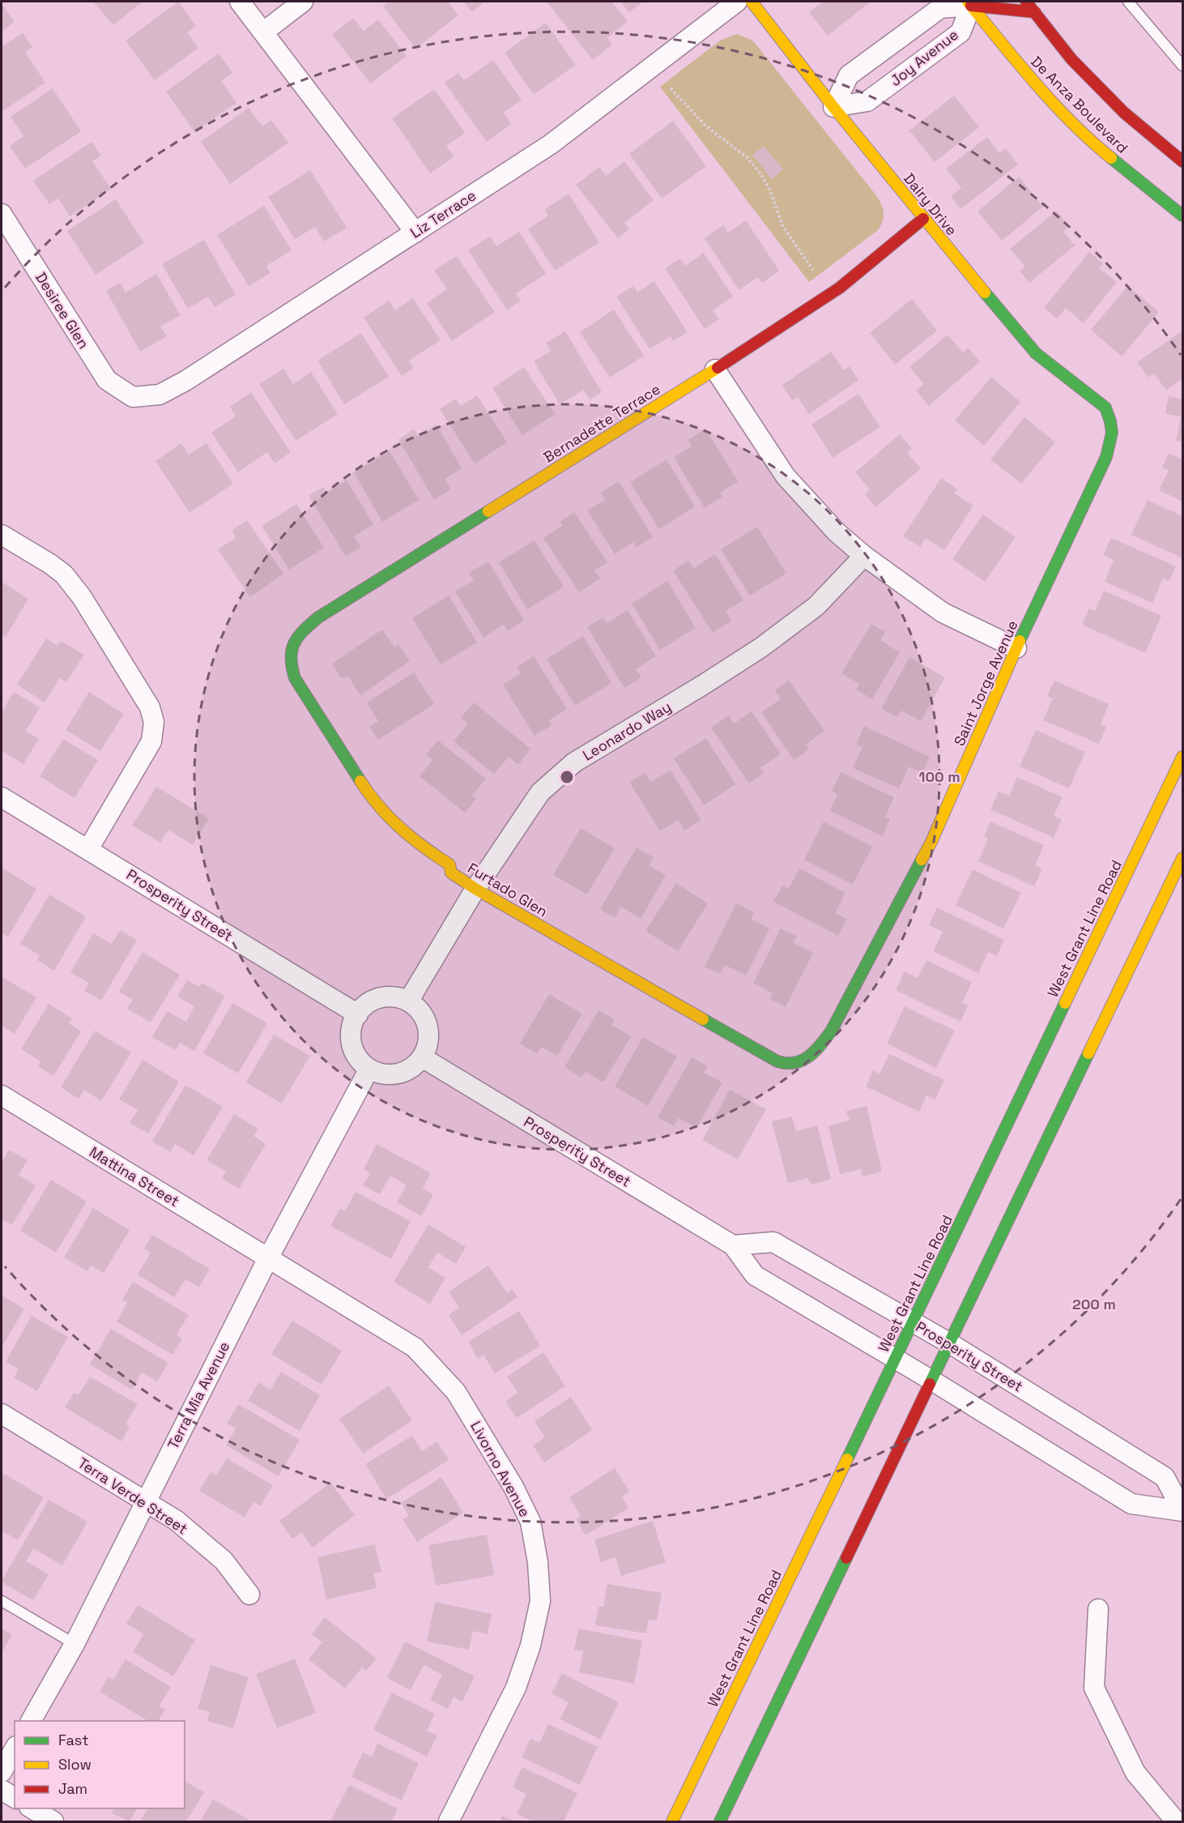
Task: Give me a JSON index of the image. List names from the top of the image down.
{
  "streets": {
    "street": [
      "Joy Avenue",
      "De Anza Boulevard",
      "Dairy Drive",
      "Liz Terrace",
      "Desiree Glen",
      "Bernadette Terrace",
      "Saint Jorge Avenue",
      "Leonardo Way",
      "Furtado Glen",
      "Prosperity Street",
      "West Grant Line Road",
      "Mattina Street",
      "Terra Mia Avenue",
      "Livorno Avenue",
      "Terra Verde Street"
    ]
  },
  "crossings": [
    ["Joy Avenue", "De Anza Boulevard"],
    ["Joy Avenue", "Dairy Drive"],
    ["Dairy Drive", "Bernadette Terrace"],
    ["Dairy Drive", "Saint Jorge Avenue"],
    ["Liz Terrace", "Desiree Glen"],
    ["Bernadette Terrace", "Furtado Glen"],
    ["Saint Jorge Avenue", "Furtado Glen"],
    ["Leonardo Way", "Furtado Glen"],
    ["Leonardo Way", "Prosperity Street"],
    ["Leonardo Way", "Terra Mia Avenue"],
    ["Prosperity Street", "West Grant Line Road"],
    ["Prosperity Street", "Terra Mia Avenue"],
    ["Mattina Street", "Terra Mia Avenue"],
    ["Mattina Street", "Livorno Avenue"],
    ["Terra Mia Avenue", "Livorno Avenue"],
    ["Terra Mia Avenue", "Terra Verde Street"]
  ],
  "legend": ["Fast", "Slow", "Jam"],
  "rings": ["100 m", "200 m"]
}
